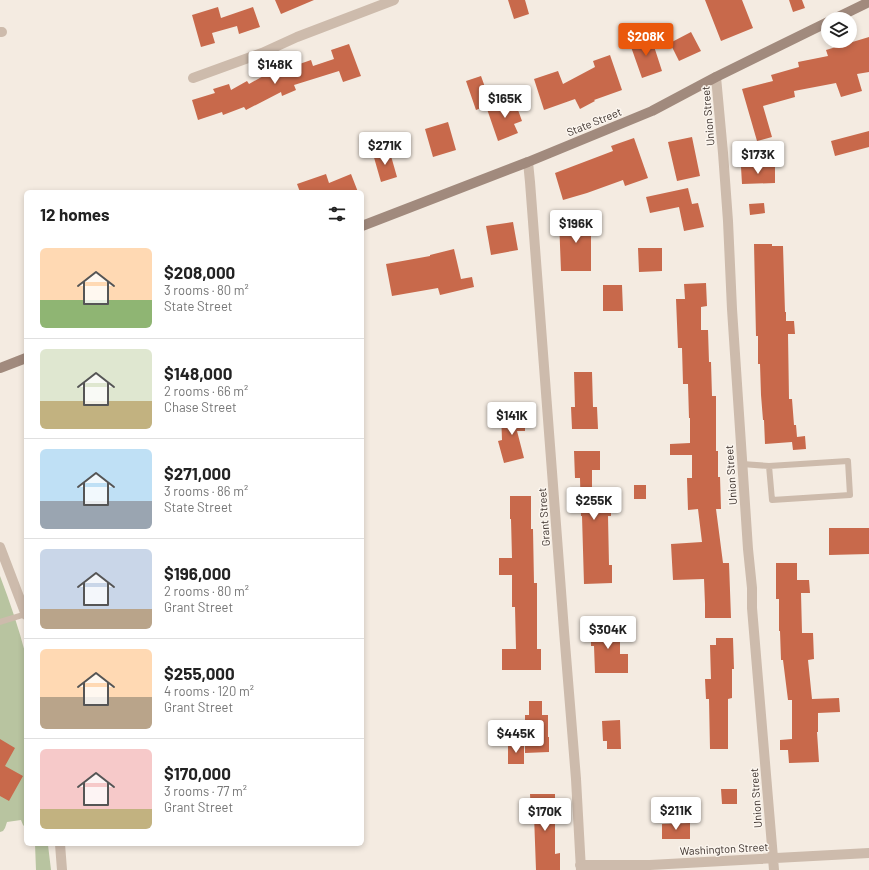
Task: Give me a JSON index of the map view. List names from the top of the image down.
{
  "streets": {
    "main road": ["State Street"],
    "street": ["Union Street", "Grant Street", "Washington Street"]
  },
  "crossings": [
    ["Union Street", "State Street"],
    ["Union Street", "Washington Street"],
    ["State Street", "Grant Street"],
    ["Grant Street", "Washington Street"]
  ],
  "page": {
    "price": [
      "$208K",
      "$148K",
      "$165K",
      "$271K",
      "$173K",
      "$196K",
      "$141K",
      "$255K",
      "$304K",
      "$445K",
      "$211K",
      "$170K"
    ],
    "heading": "12 homes",
    "list": [
      {
        "name": "$208,000",
        "note": "3 rooms · 80 m² · State Street"
      },
      {
        "name": "$148,000",
        "note": "2 rooms · 66 m² · Chase Street"
      },
      {
        "name": "$271,000",
        "note": "3 rooms · 86 m² · State Street"
      },
      {
        "name": "$196,000",
        "note": "2 rooms · 80 m² · Grant Street"
      },
      {
        "name": "$255,000",
        "note": "4 rooms · 120 m² · Grant Street"
      },
      {
        "name": "$170,000",
        "note": "3 rooms · 77 m² · Grant Street"
      }
    ]
  }
}
